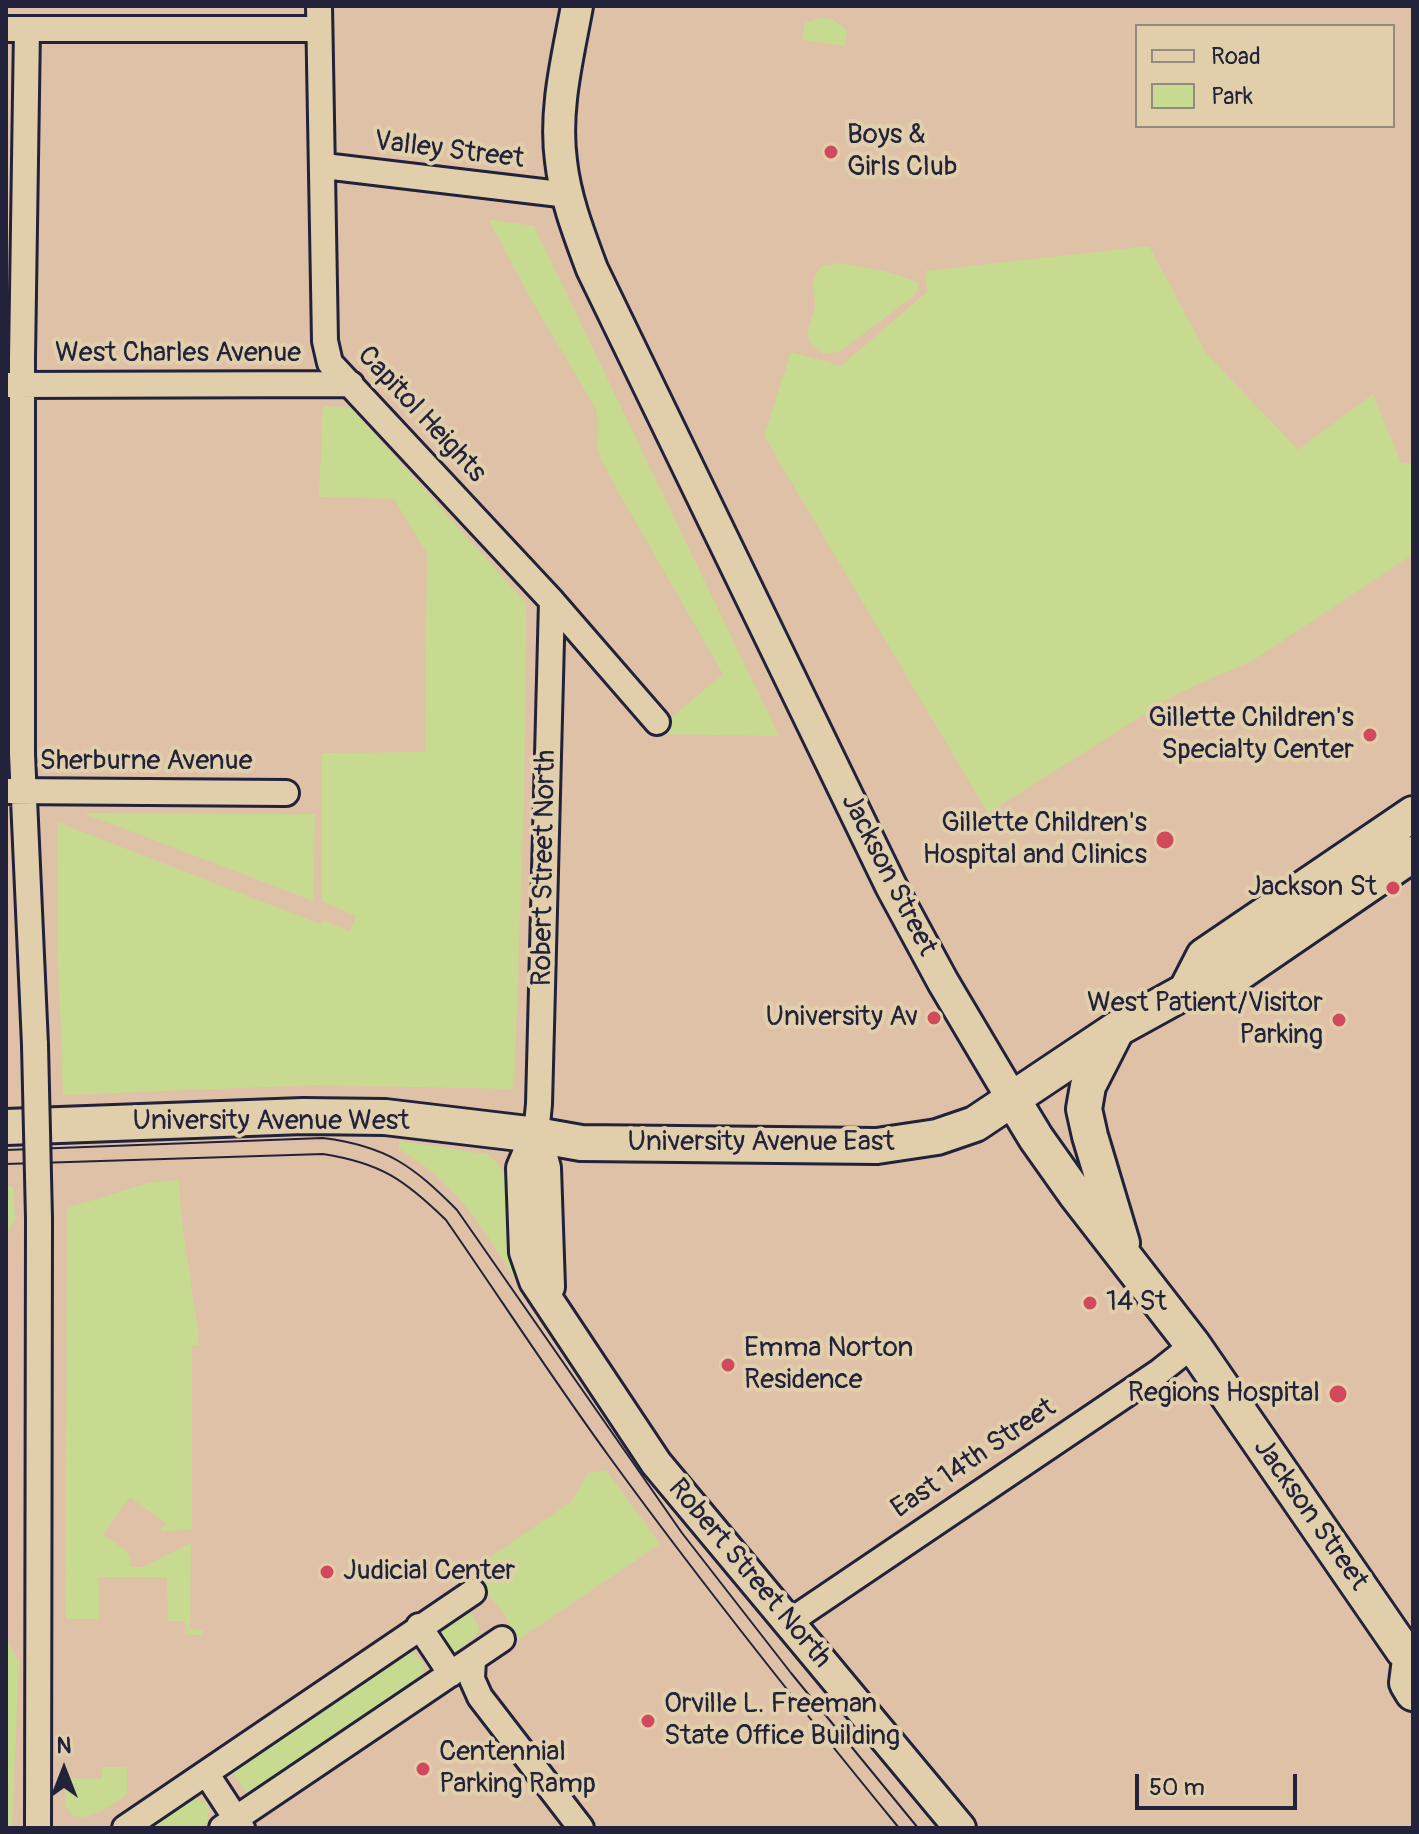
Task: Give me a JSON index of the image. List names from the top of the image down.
{
  "streets": {
    "main road": ["Jackson Street", "University Avenue West", "University Avenue East"],
    "street": [
      "Valley Street",
      "West Charles Avenue",
      "Capitol Heights",
      "Sherburne Avenue",
      "Robert Street North",
      "East 14th Street"
    ]
  },
  "crossings": [
    ["Valley Street", "Capitol Heights"],
    ["Valley Street", "Jackson Street"],
    ["West Charles Avenue", "Capitol Heights"],
    ["Capitol Heights", "Robert Street North"],
    ["Robert Street North", "University Avenue West"],
    ["Robert Street North", "University Avenue East"],
    ["Robert Street North", "East 14th Street"],
    ["Jackson Street", "University Avenue East"],
    ["Jackson Street", "East 14th Street"],
    ["University Avenue West", "University Avenue East"]
  ],
  "places": [
    "Boys & Girls Club",
    "Gillette Children's Specialty Center",
    "Gillette Children's Hospital and Clinics",
    "Jackson St",
    "University Av",
    "West Patient/Visitor Parking",
    "14 St",
    "Emma Norton Residence",
    "Regions Hospital",
    "Judicial Center",
    "Orville L. Freeman State Office Building",
    "Centennial Parking Ramp"
  ],
  "legend": ["Road", "Park"],
  "scale_bar": "50 m",
  "north": "top"
}
